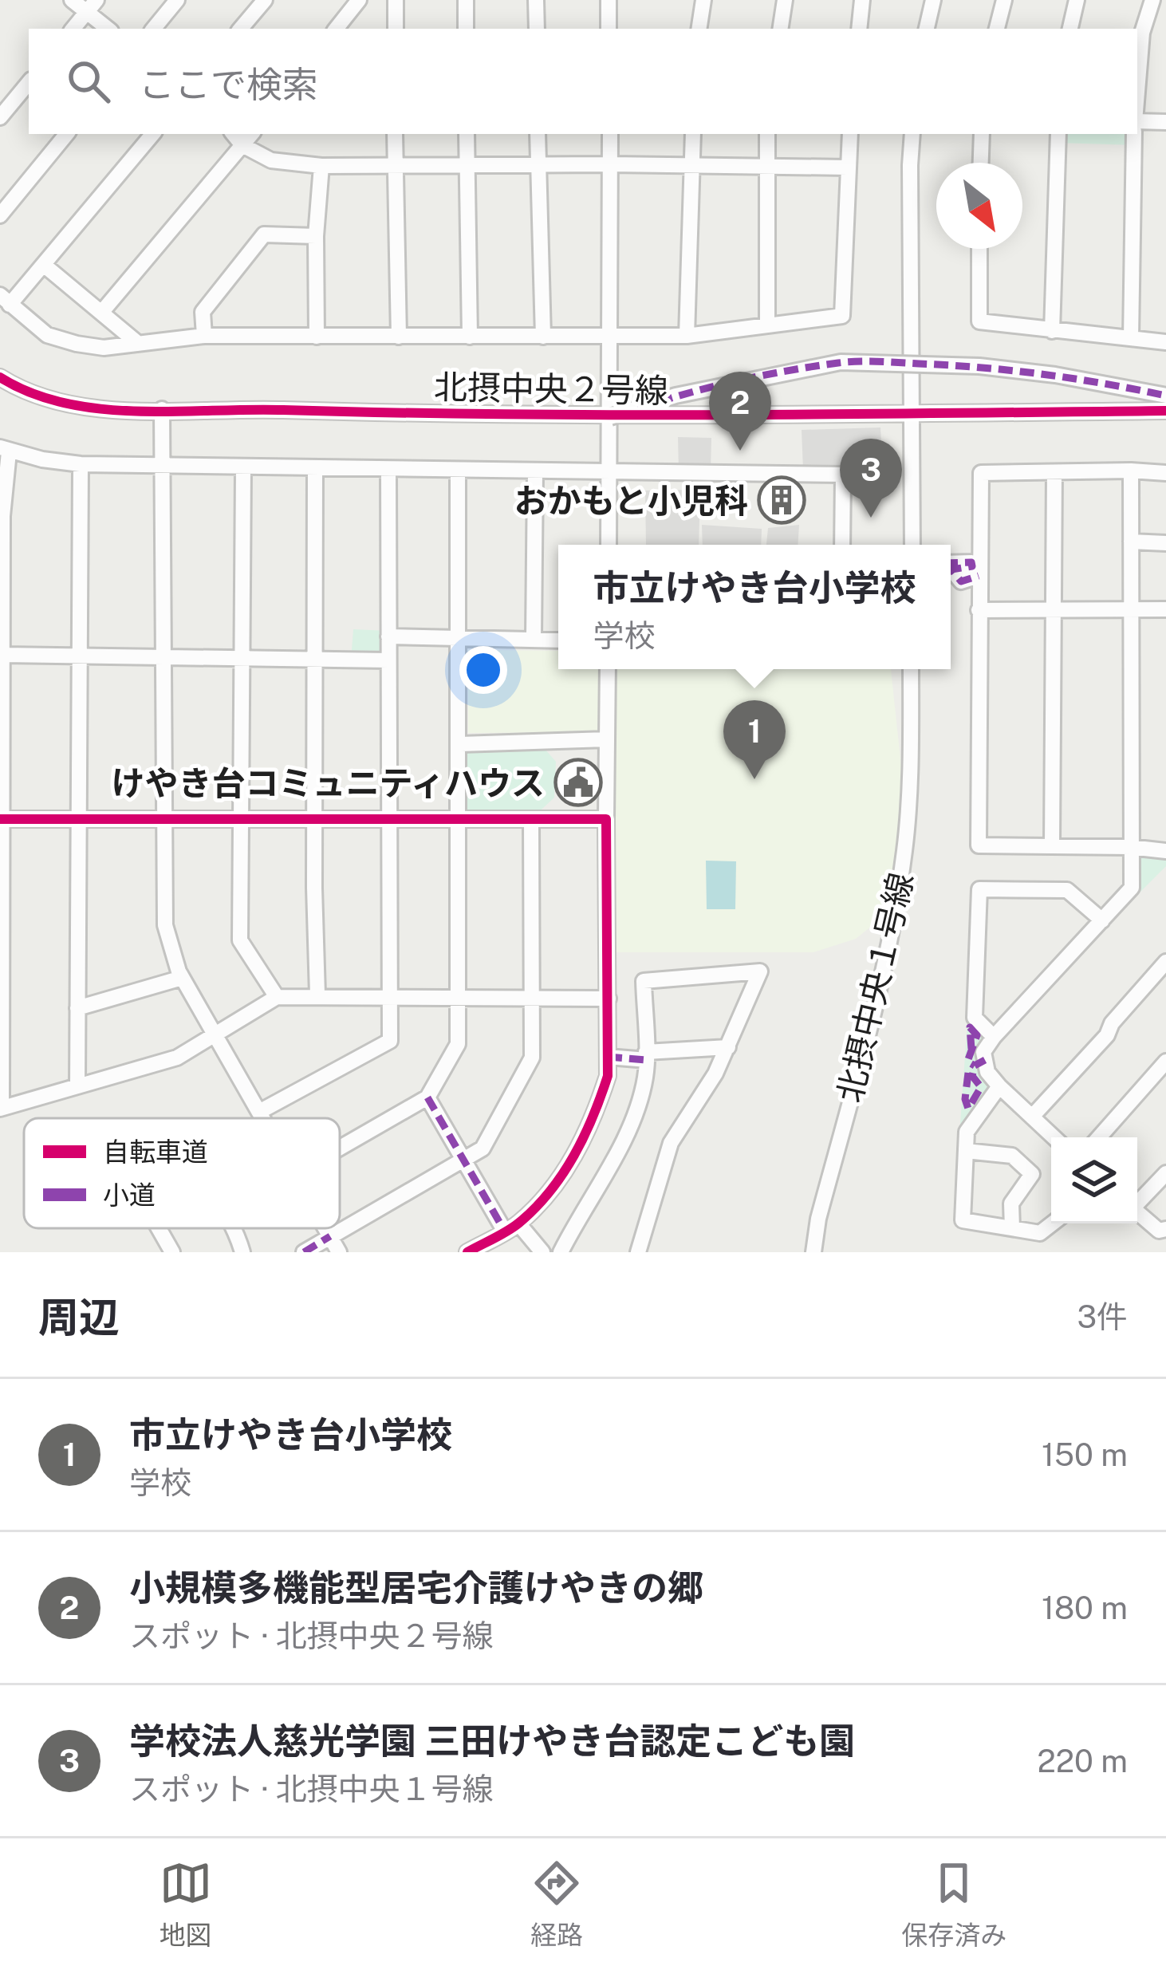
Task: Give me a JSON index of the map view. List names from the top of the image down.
{
  "streets": {
    "street": ["北摂中央２号線", "北摂中央１号線"]
  },
  "places": {
    "building": ["おかもと小児科"],
    "public building": ["けやき台コミュニティハウス"]
  },
  "legend": ["自転車道", "小道"],
  "north": "bottom right",
  "page": {
    "search": "ここで検索",
    "pins": ["2", "3", "1"],
    "popup": ["市立けやき台小学校", "学校"],
    "heading": ["周辺", "3件"],
    "list": [
      {
        "mark": "1",
        "name": "市立けやき台小学校",
        "note": "学校",
        "value": "150 m"
      },
      {
        "mark": "2",
        "name": "小規模多機能型居宅介護けやきの郷",
        "note": "スポット · 北摂中央２号線",
        "value": "180 m"
      },
      {
        "mark": "3",
        "name": "学校法人慈光学園 三田けやき台認定こども園",
        "note": "スポット · 北摂中央１号線",
        "value": "220 m"
      }
    ],
    "nav": ["地図", "経路", "保存済み"]
  }
}
